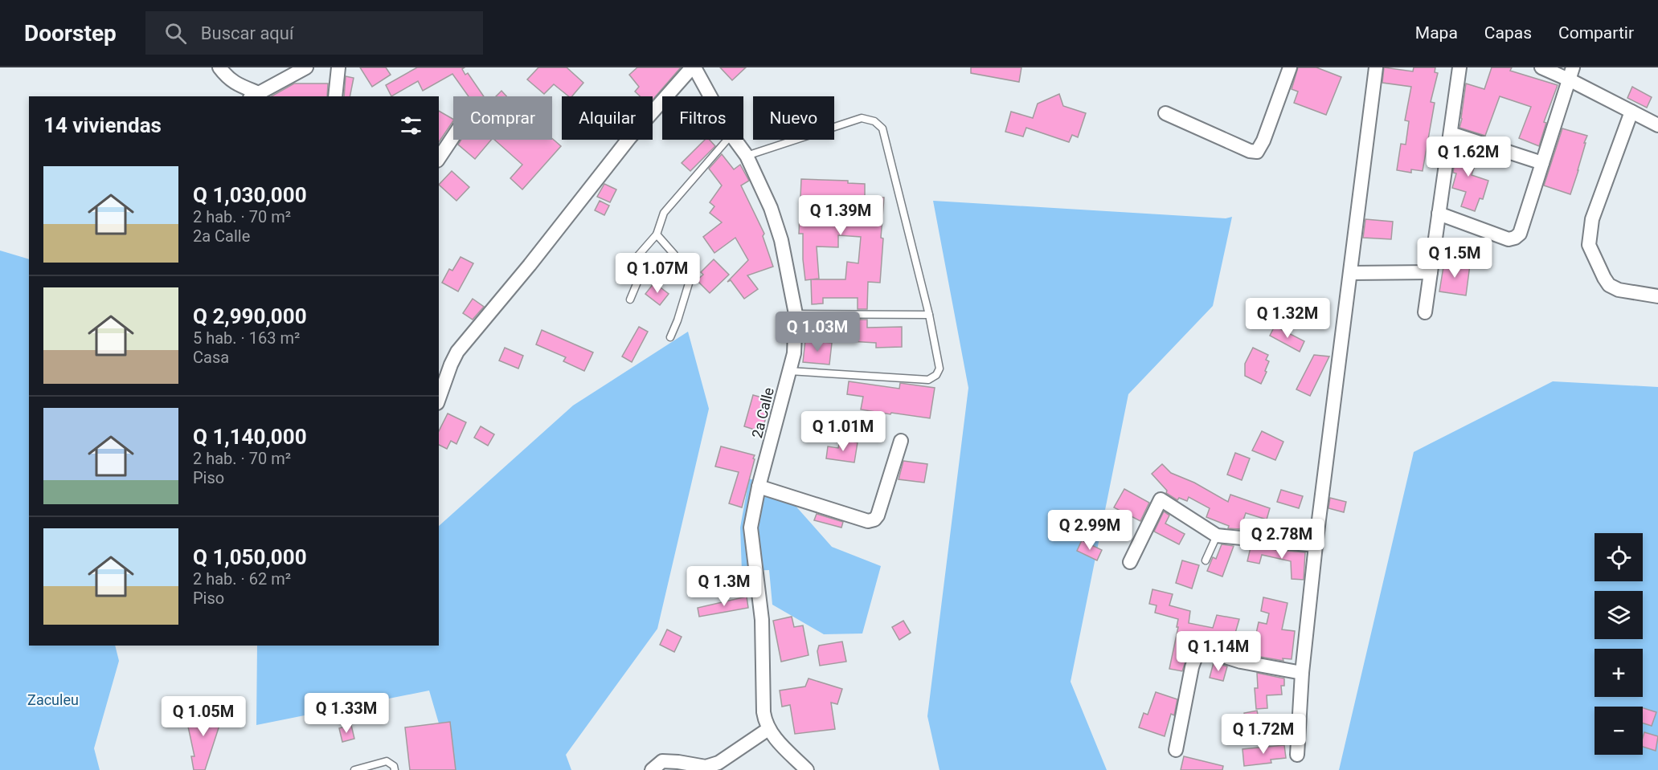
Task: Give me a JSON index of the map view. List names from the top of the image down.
{
  "streets": {
    "street": ["2a Calle"]
  },
  "parks": ["Zaculeu"],
  "page": {
    "header": "Doorstep",
    "search": "Buscar aquí",
    "nav": ["Mapa", "Capas", "Compartir"],
    "chip": [
      "Comprar",
      "Alquilar",
      "Filtros",
      "Nuevo"
    ],
    "heading": "14 viviendas",
    "price": [
      "Q 1.62M",
      "Q 1.39M",
      "Q 1.5M",
      "Q 1.07M",
      "Q 1.32M",
      "Q 1.03M",
      "Q 1.01M",
      "Q 2.99M",
      "Q 2.78M",
      "Q 1.3M",
      "Q 1.14M",
      "Q 1.33M",
      "Q 1.05M",
      "Q 1.72M"
    ],
    "list": [
      {
        "name": "Q 1,030,000",
        "note": "2 hab. · 70 m² · 2a Calle"
      },
      {
        "name": "Q 2,990,000",
        "note": "5 hab. · 163 m² · Casa"
      },
      {
        "name": "Q 1,140,000",
        "note": "2 hab. · 70 m² · Piso"
      },
      {
        "name": "Q 1,050,000",
        "note": "2 hab. · 62 m² · Piso"
      }
    ],
    "map_buttons": ["+", "−"]
  }
}
